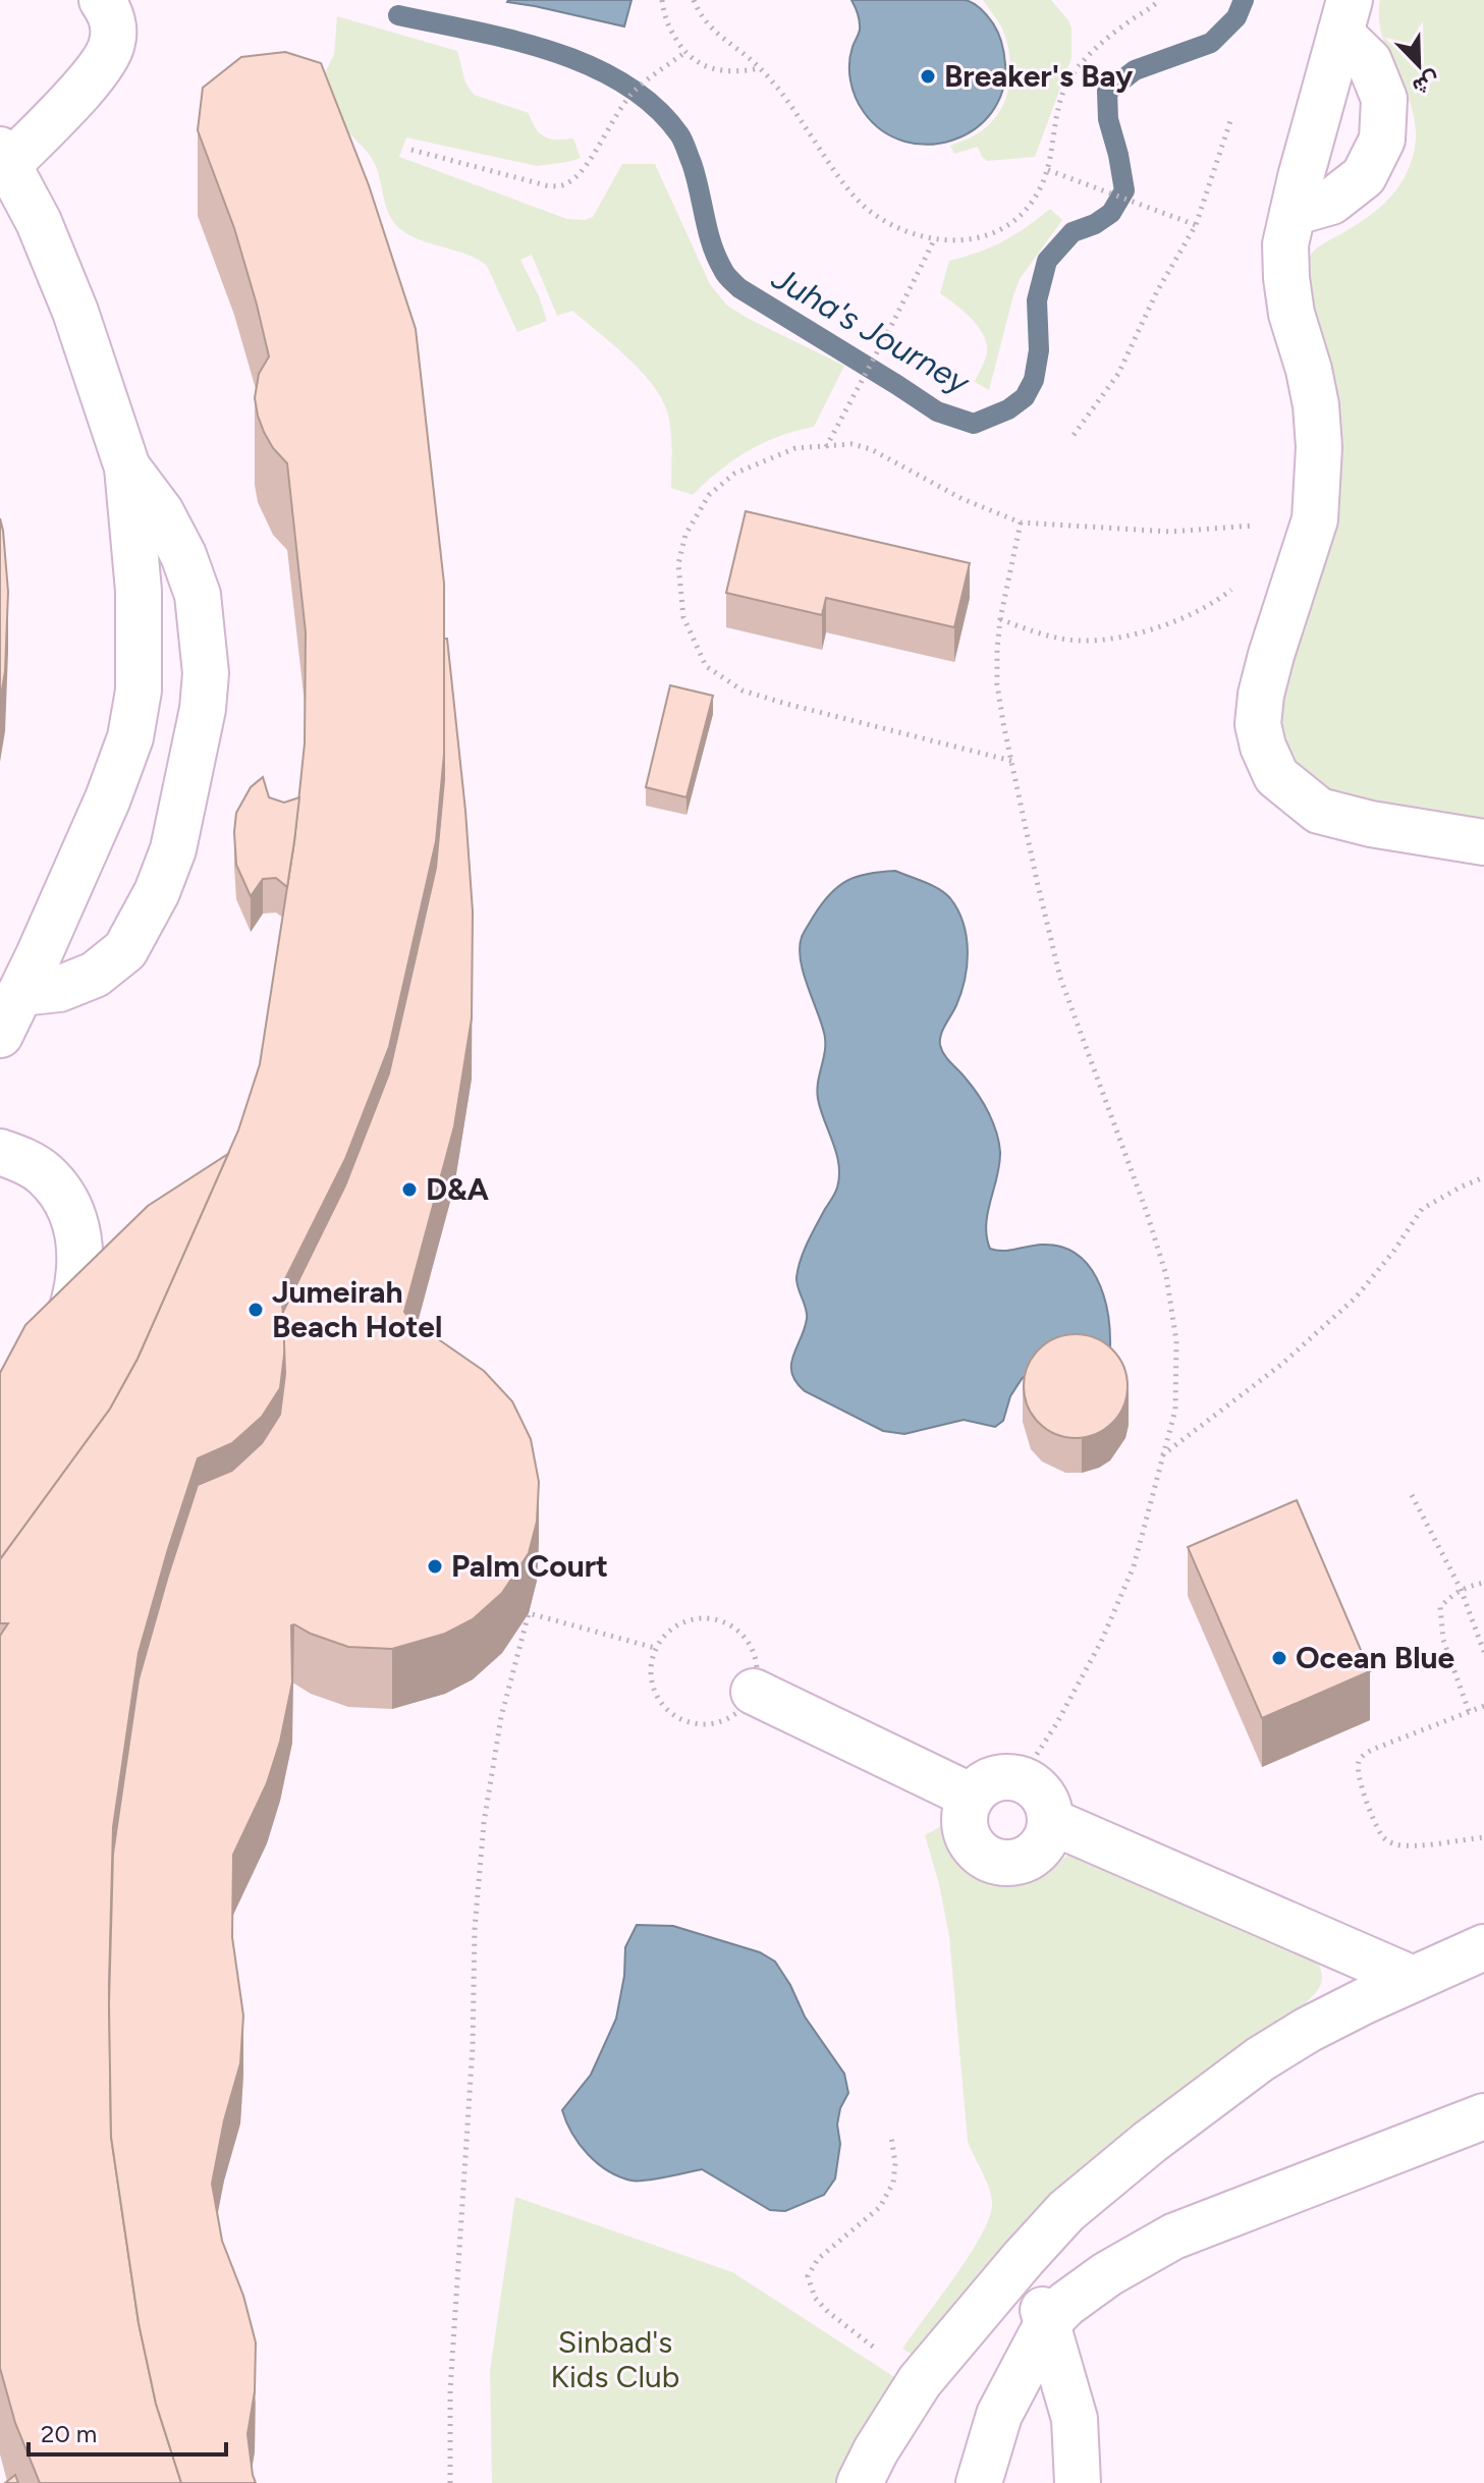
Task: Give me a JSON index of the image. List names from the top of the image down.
{
  "water": ["Juha's Journey"],
  "parks": ["Sinbad's Kids Club"],
  "places": [
    "Breaker's Bay",
    "D&A",
    "Jumeirah Beach Hotel",
    "Palm Court",
    "Ocean Blue"
  ],
  "scale_bar": "20 m",
  "north": "bottom right"
}
